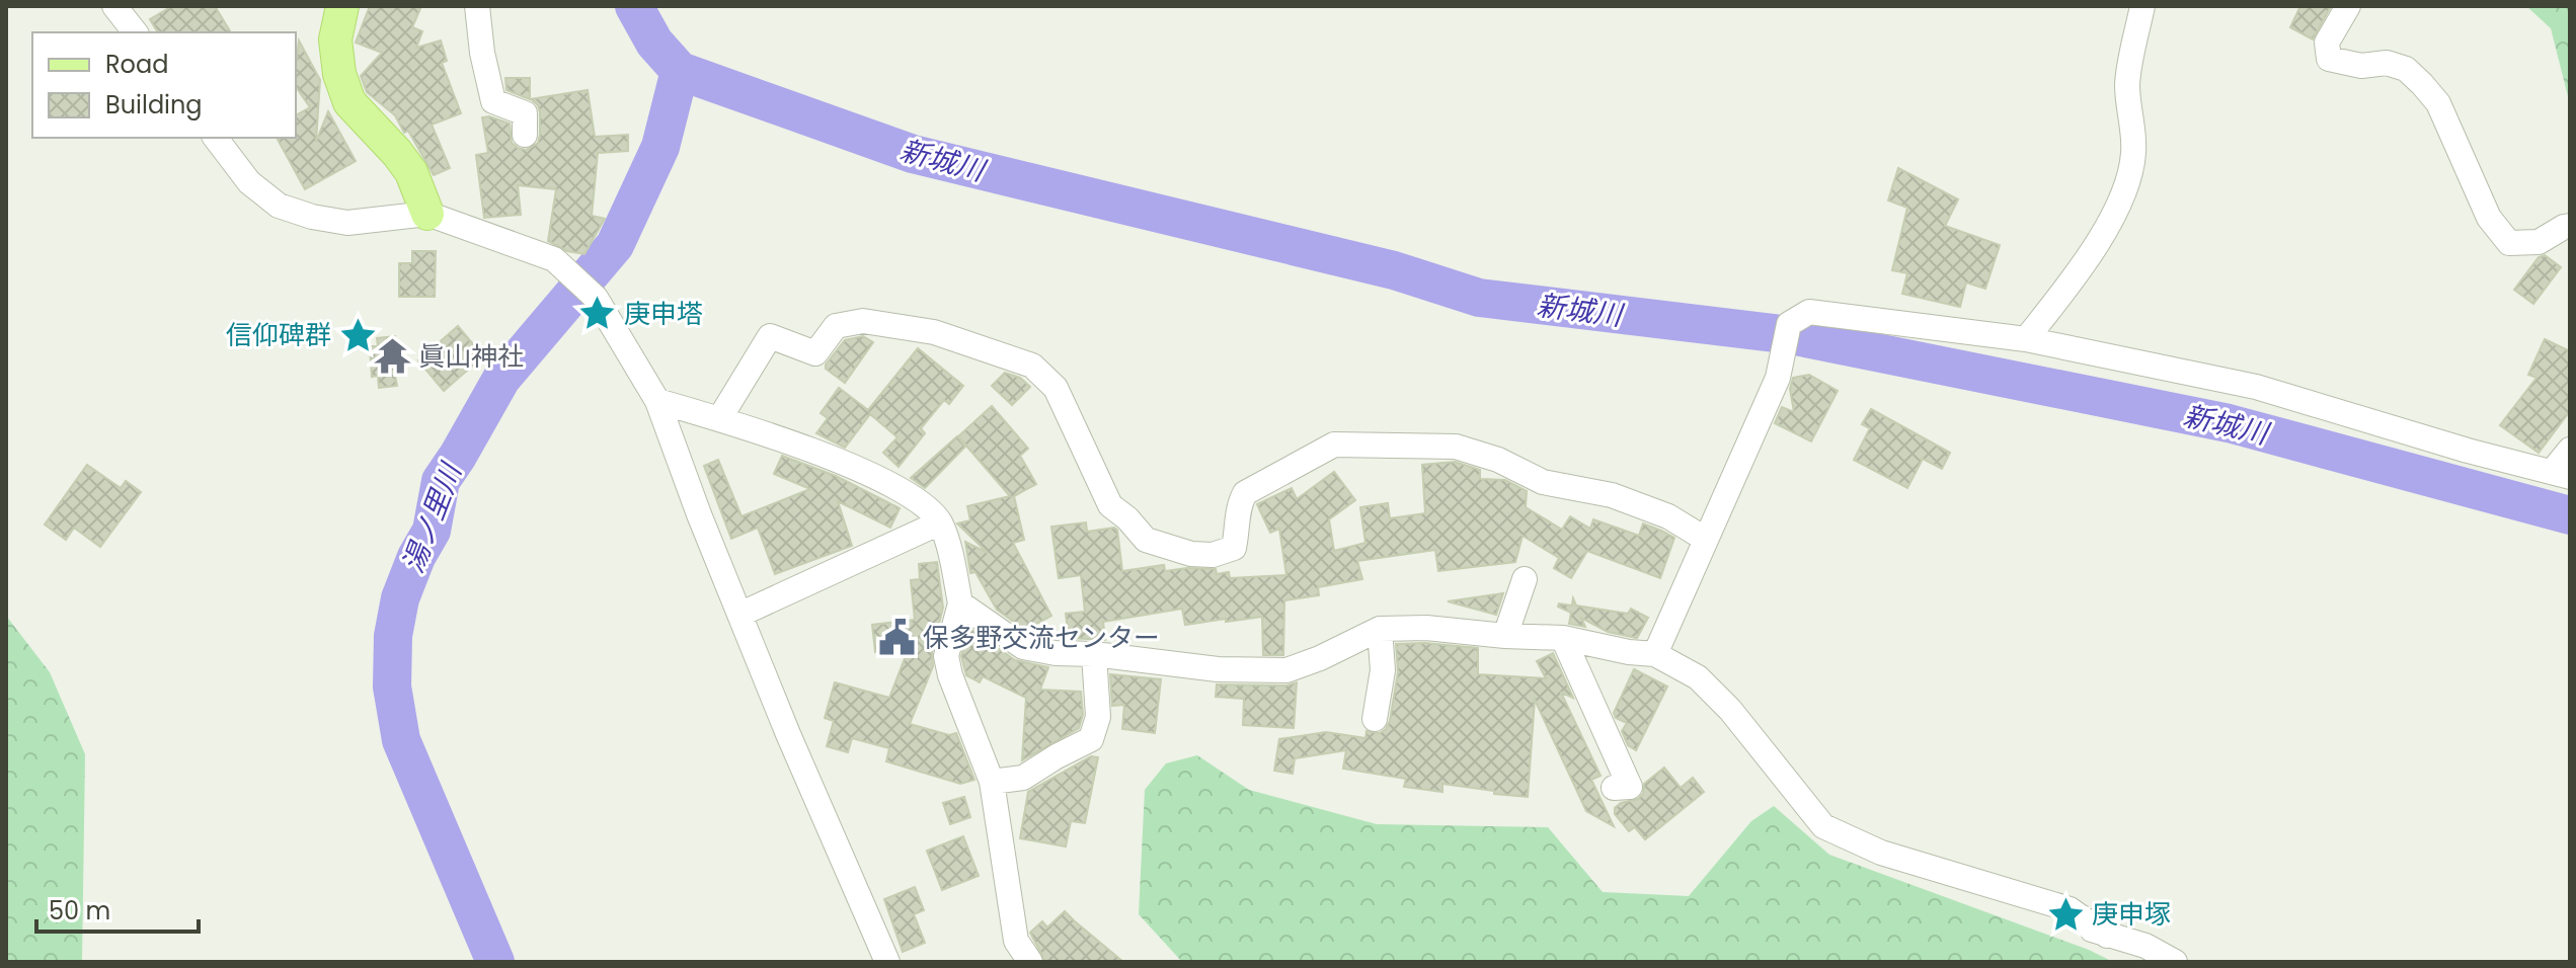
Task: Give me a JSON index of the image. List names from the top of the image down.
{
  "water": ["新城川", "湯ノ里川"],
  "places": {
    "place": ["庚申塔", "信仰碑群", "庚申塚"],
    "temple": ["眞山神社"],
    "public building": ["保多野交流センター"]
  },
  "legend": ["Road", "Building"],
  "scale_bar": "50 m"
}
